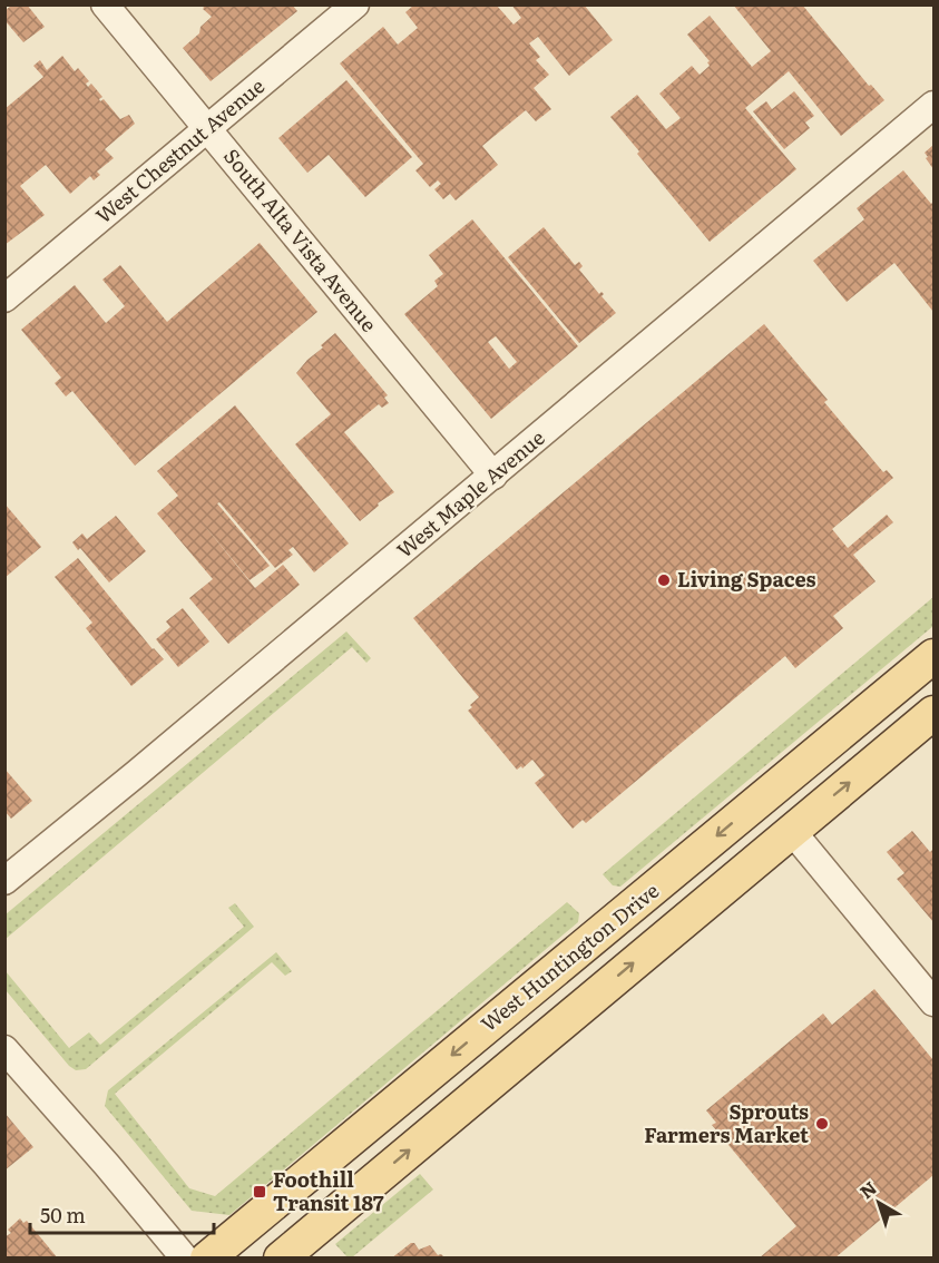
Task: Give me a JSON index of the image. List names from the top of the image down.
{
  "streets": {
    "main road": ["West Huntington Drive"],
    "street": ["West Chestnut Avenue", "South Alta Vista Avenue", "West Maple Avenue"]
  },
  "crossings": [
    ["West Chestnut Avenue", "South Alta Vista Avenue"],
    ["South Alta Vista Avenue", "West Maple Avenue"]
  ],
  "places": {
    "other": ["Living Spaces", "Sprouts Farmers Market"],
    "transit": ["Foothill Transit 187"]
  },
  "scale_bar": "50 m",
  "north": "top left"
}
